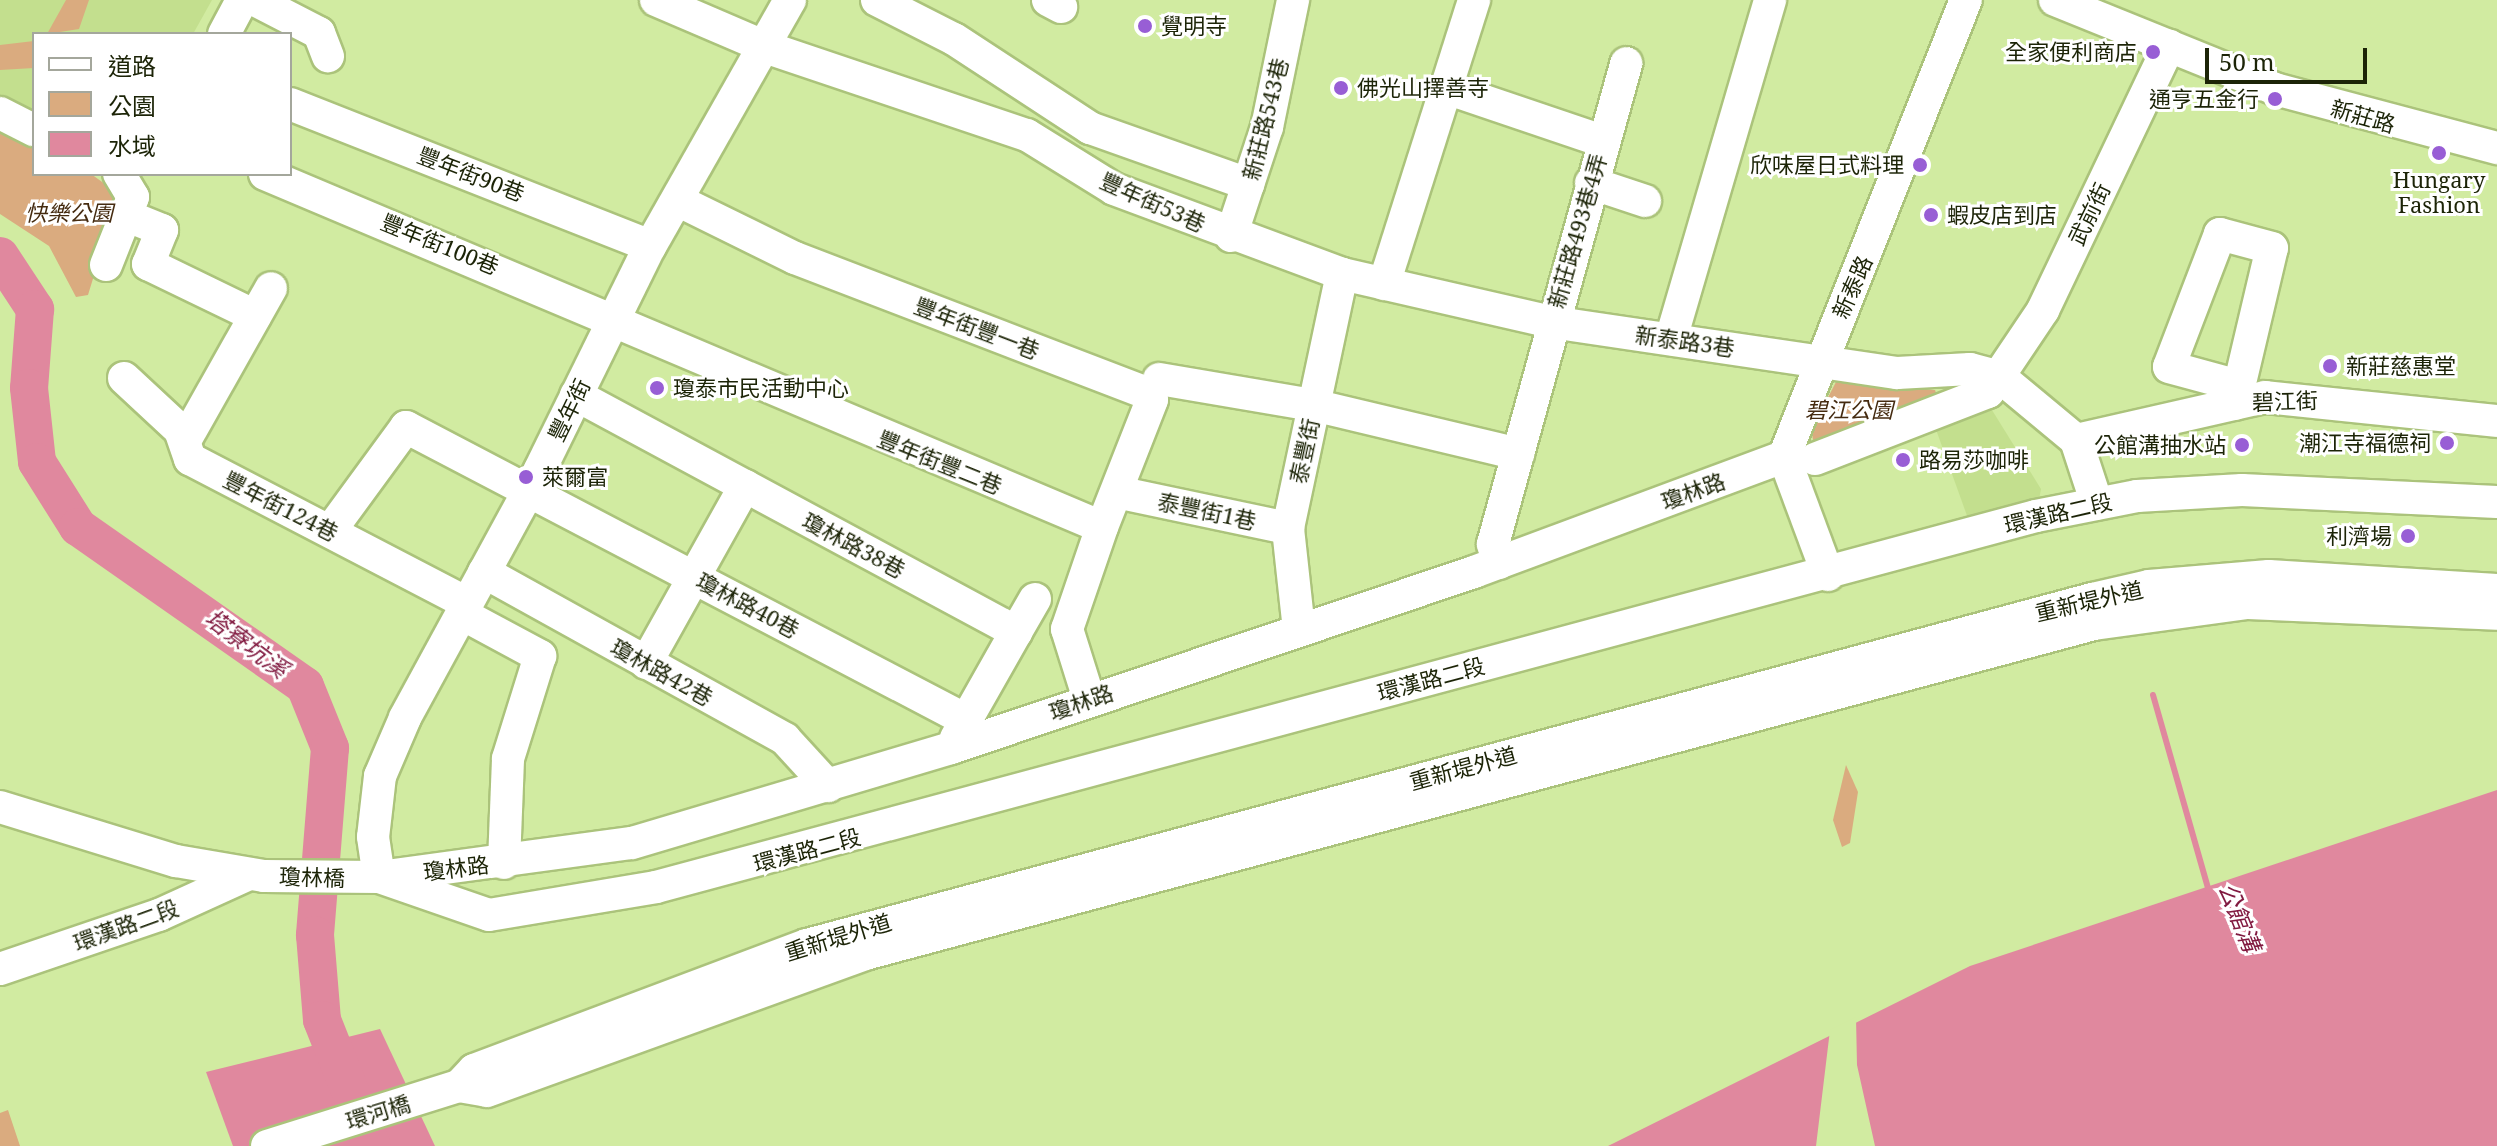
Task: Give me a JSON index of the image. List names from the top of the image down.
{
  "streets": {
    "street": [
      "新莊路",
      "新莊路543巷",
      "豐年街90巷",
      "豐年街53巷",
      "武前街",
      "新莊路493巷4弄",
      "豐年街100巷",
      "新泰路",
      "豐年街豐一巷",
      "新泰路3巷",
      "碧江街",
      "豐年街",
      "泰豐街",
      "豐年街豐二巷",
      "瓊林路",
      "豐年街124巷",
      "泰豐街1巷",
      "環漢路二段",
      "瓊林路38巷",
      "重新堤外道",
      "瓊林路40巷",
      "瓊林路42巷",
      "瓊林橋",
      "環河橋"
    ]
  },
  "crossings": [
    ["新莊路", "武前街"],
    ["新莊路543巷", "豐年街53巷"],
    ["豐年街90巷", "豐年街"],
    ["豐年街53巷", "新莊路493巷4弄"],
    ["豐年街53巷", "新泰路3巷"],
    ["豐年街53巷", "豐年街"],
    ["豐年街53巷", "泰豐街"],
    ["武前街", "新泰路3巷"],
    ["武前街", "瓊林路"],
    ["新莊路493巷4弄", "新泰路3巷"],
    ["新莊路493巷4弄", "瓊林路"],
    ["豐年街100巷", "豐年街"],
    ["豐年街100巷", "豐年街豐二巷"],
    ["新泰路", "新泰路3巷"],
    ["新泰路", "瓊林路"],
    ["豐年街豐一巷", "豐年街"],
    ["豐年街豐一巷", "豐年街豐二巷"],
    ["新泰路3巷", "瓊林路"],
    ["豐年街", "豐年街豐二巷"],
    ["豐年街", "瓊林路"],
    ["豐年街", "豐年街124巷"],
    ["豐年街", "環漢路二段"],
    ["豐年街", "瓊林路38巷"],
    ["豐年街", "瓊林路40巷"],
    ["豐年街", "瓊林路42巷"],
    ["豐年街", "瓊林橋"],
    ["泰豐街", "瓊林路"],
    ["泰豐街", "泰豐街1巷"],
    ["瓊林路", "豐年街124巷"],
    ["瓊林路", "環漢路二段"],
    ["瓊林路", "瓊林路42巷"],
    ["瓊林路", "瓊林橋"],
    ["豐年街124巷", "瓊林路40巷"],
    ["環漢路二段", "瓊林橋"],
    ["重新堤外道", "環河橋"]
  ],
  "water": ["塔寮坑溪", "公館溝"],
  "parks": ["快樂公園", "碧江公園"],
  "places": [
    "覺明寺",
    "全家便利商店",
    "佛光山擇善寺",
    "通亨五金行",
    "Hungary Fashion",
    "欣味屋日式料理",
    "蝦皮店到店",
    "新莊慈惠堂",
    "瓊泰市民活動中心",
    "潮江寺福德祠",
    "公館溝抽水站",
    "路易莎咖啡",
    "萊爾富",
    "利濟場"
  ],
  "legend": ["道路", "公園", "水域"],
  "scale_bar": "50 m"
}
